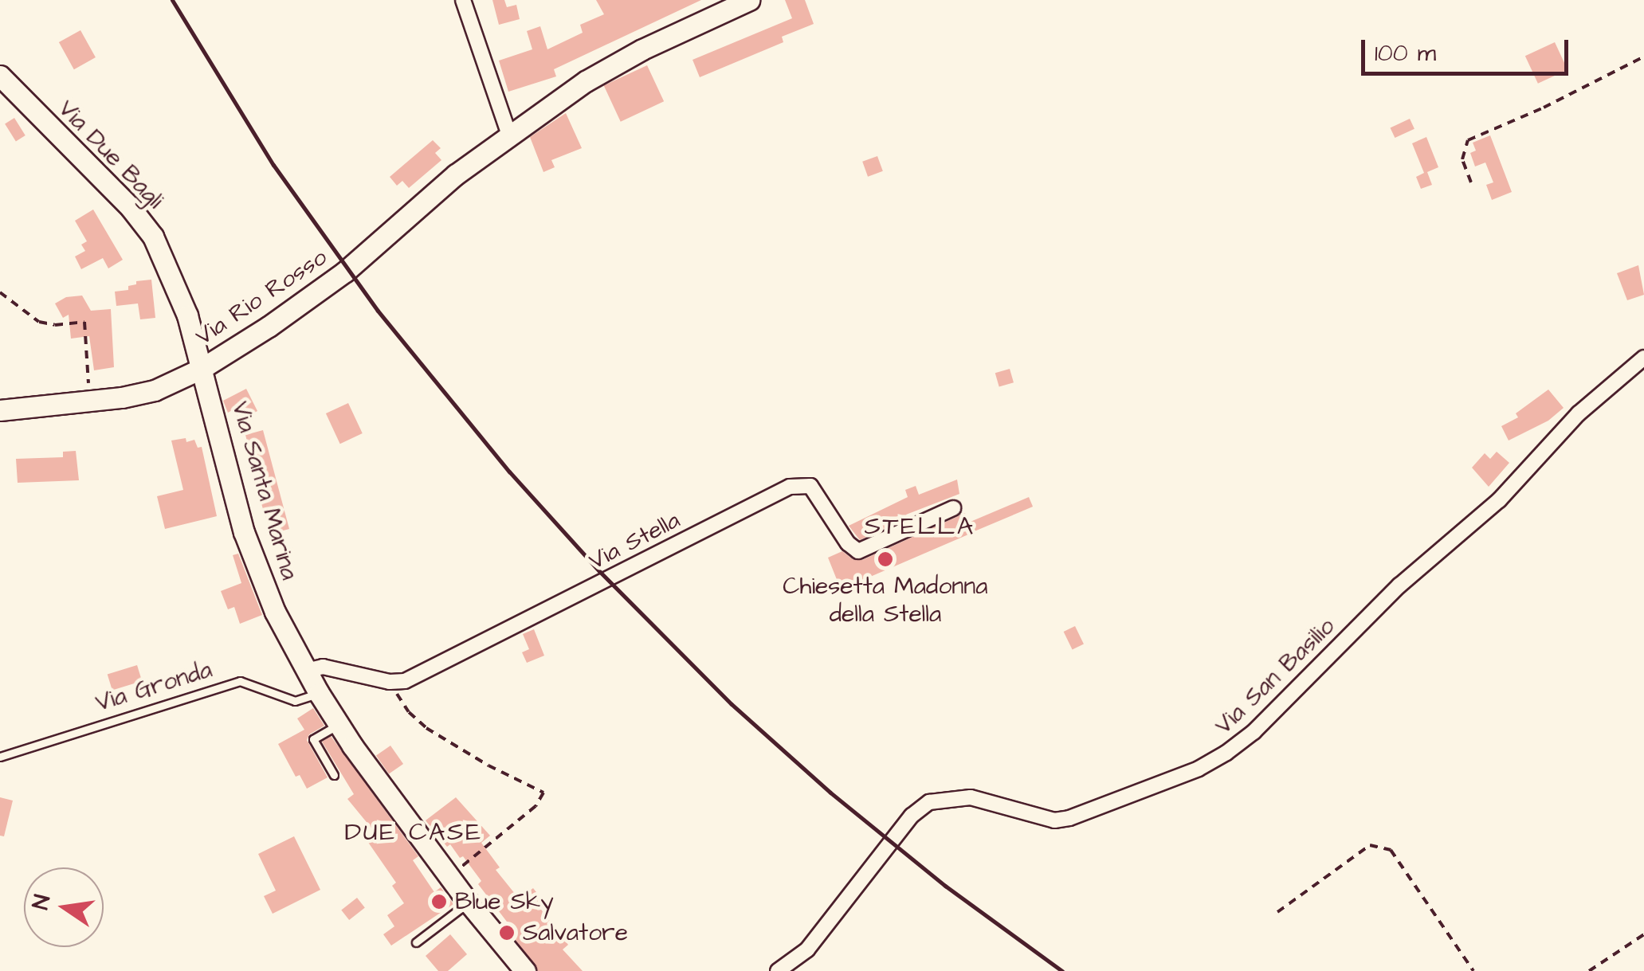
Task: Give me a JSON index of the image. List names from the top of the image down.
{
  "streets": {
    "street": [
      "Via Due Bagli",
      "Via Rio Rosso",
      "Via Santa Marina",
      "Via Stella",
      "Via San Basilio"
    ],
    "lane": ["Via Gronda"]
  },
  "crossings": [
    ["Via Due Bagli", "Via Rio Rosso"],
    ["Via Due Bagli", "Via Santa Marina"],
    ["Via Rio Rosso", "Via Santa Marina"],
    ["Via Santa Marina", "Via Gronda"]
  ],
  "districts": ["STELLA", "DUE CASE"],
  "places": ["Chiesetta Madonna della Stella", "Blue Sky", "Salvatore"],
  "scale_bar": "100 m",
  "north": "left"
}
